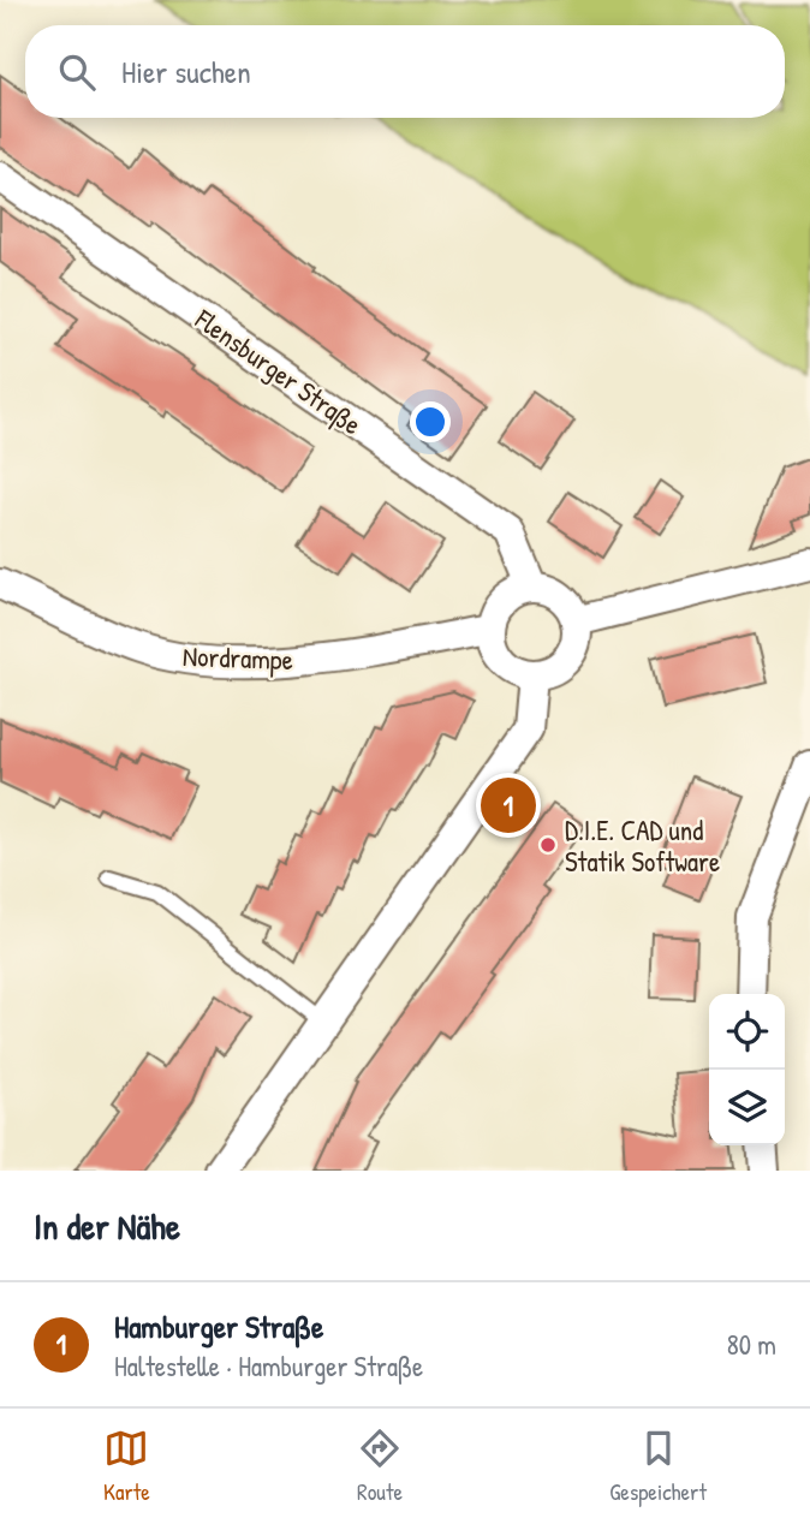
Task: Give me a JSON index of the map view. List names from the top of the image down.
{
  "streets": {
    "street": ["Flensburger Straße", "Nordrampe"]
  },
  "crossings": [
    ["Flensburger Straße", "Nordrampe"]
  ],
  "places": ["D.I.E. CAD und Statik Software"],
  "page": {
    "search": "Hier suchen",
    "pins": "1",
    "heading": "In der Nähe",
    "list": [
      {
        "mark": "1",
        "name": "Hamburger Straße",
        "note": "Haltestelle · Hamburger Straße",
        "value": "80 m"
      }
    ],
    "nav": ["Karte", "Route", "Gespeichert"]
  }
}
